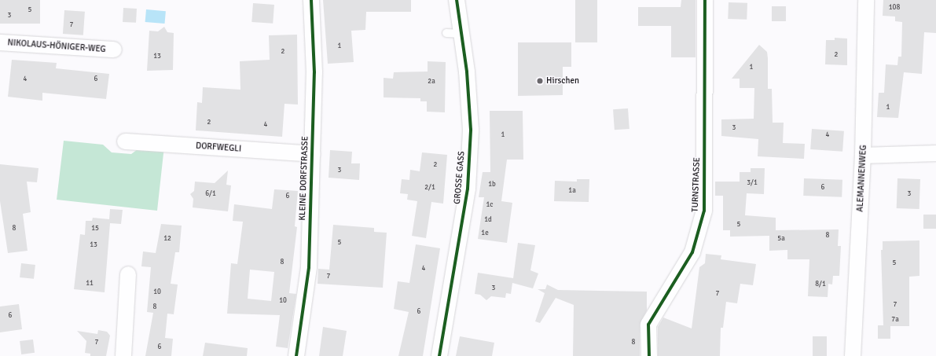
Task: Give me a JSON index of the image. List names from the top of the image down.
{
  "streets": {
    "street": [
      "NIKOLAUS-HÖNIGER-WEG",
      "DORFWEGLI",
      "GROSSE GASS",
      "KLEINE DORFSTRASSE",
      "ALEMANNENWEG",
      "TURNSTRASSE"
    ]
  },
  "crossings": [
    ["DORFWEGLI", "KLEINE DORFSTRASSE"]
  ],
  "places": ["Hirschen"],
  "house_numbers": [
    "108",
    "5",
    "3",
    "7",
    "1",
    "2",
    "2",
    "13",
    "1",
    "4",
    "6",
    "2a",
    "1",
    "2",
    "4",
    "3",
    "1",
    "4",
    "2",
    "3",
    "3/1",
    "1b",
    "2/1",
    "6",
    "1a",
    "6/1",
    "3",
    "6",
    "1c",
    "1d",
    "5",
    "8",
    "15",
    "1e",
    "8",
    "12",
    "5a",
    "5",
    "13",
    "8",
    "5",
    "4",
    "7",
    "11",
    "8/1",
    "3",
    "10",
    "7",
    "10",
    "7",
    "8",
    "6",
    "6",
    "7a",
    "7",
    "8",
    "6"
  ]
}
